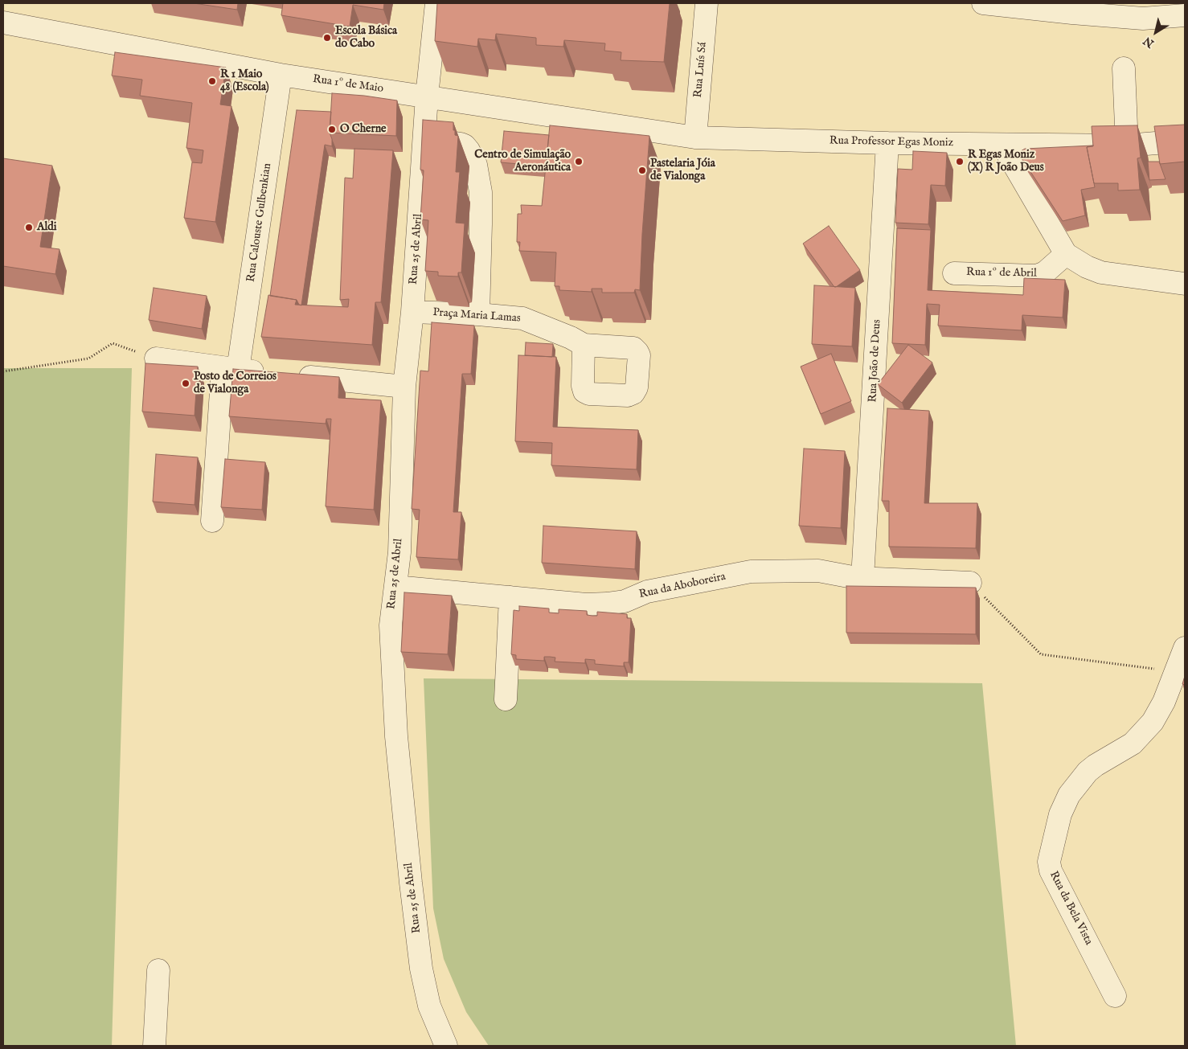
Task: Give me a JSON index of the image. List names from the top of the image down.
{
  "streets": {
    "street": [
      "Rua Luís Sá",
      "Rua 1º de Maio",
      "Rua Professor Egas Moniz",
      "Rua Calouste Gulbenkian",
      "Rua 25 de Abril",
      "Rua 1º de Abril",
      "Praça Maria Lamas",
      "Rua João de Deus",
      "Rua da Aboboreira",
      "Rua da Bela Vista"
    ]
  },
  "crossings": [
    ["Rua Luís Sá", "Rua 1º de Maio"],
    ["Rua Luís Sá", "Rua Professor Egas Moniz"],
    ["Rua 1º de Maio", "Rua Professor Egas Moniz"],
    ["Rua 1º de Maio", "Rua Calouste Gulbenkian"],
    ["Rua 1º de Maio", "Rua 25 de Abril"],
    ["Rua Professor Egas Moniz", "Rua João de Deus"],
    ["Rua 25 de Abril", "Praça Maria Lamas"],
    ["Rua 25 de Abril", "Rua da Aboboreira"],
    ["Rua João de Deus", "Rua da Aboboreira"]
  ],
  "places": [
    "Escola Básica do Cabo",
    "R 1 Maio 48 (Escola)",
    "O Cherne",
    "Centro de Simulação Aeronáutica",
    "R Egas Moniz (X) R João Deus",
    "Pastelaria Jóia de Vialonga",
    "Aldi",
    "Posto de Correios de Vialonga"
  ],
  "north": "bottom left"
}
